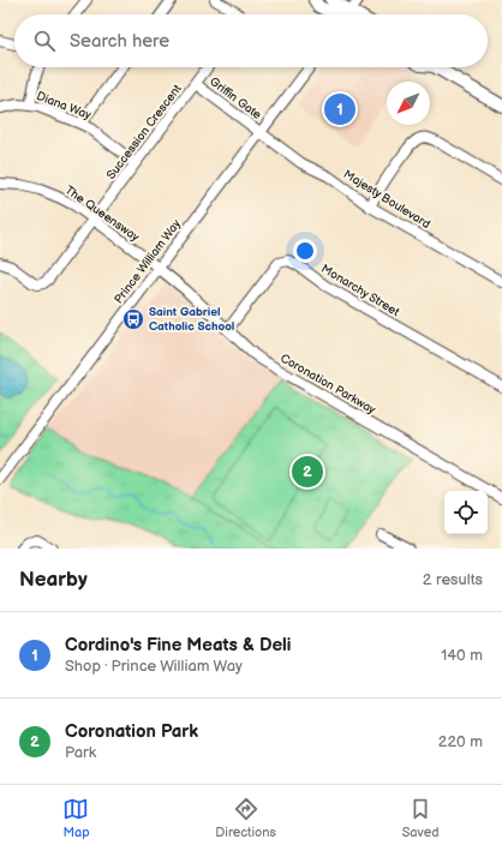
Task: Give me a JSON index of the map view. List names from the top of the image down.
{
  "streets": {
    "street": [
      "Griffin Gate",
      "Diana Way",
      "Succession Crescent",
      "Majesty Boulevard",
      "The Queensway",
      "Prince William Way",
      "Monarchy Street",
      "Coronation Parkway"
    ]
  },
  "crossings": [
    ["Griffin Gate", "Succession Crescent"],
    ["Griffin Gate", "Majesty Boulevard"],
    ["Griffin Gate", "Prince William Way"],
    ["Diana Way", "Succession Crescent"],
    ["Succession Crescent", "The Queensway"],
    ["Majesty Boulevard", "Prince William Way"],
    ["The Queensway", "Prince William Way"],
    ["The Queensway", "Coronation Parkway"],
    ["Prince William Way", "Coronation Parkway"],
    ["Monarchy Street", "Coronation Parkway"]
  ],
  "places": {
    "bus stop": ["Saint Gabriel Catholic School"]
  },
  "north": "bottom left",
  "page": {
    "search": "Search here",
    "pins": ["1", "2"],
    "heading": ["Nearby", "2 results"],
    "list": [
      {
        "mark": "1",
        "name": "Cordino's Fine Meats & Deli",
        "note": "Shop · Prince William Way",
        "value": "140 m"
      },
      {
        "mark": "2",
        "name": "Coronation Park",
        "note": "Park",
        "value": "220 m"
      }
    ],
    "nav": ["Map", "Directions", "Saved"]
  }
}
